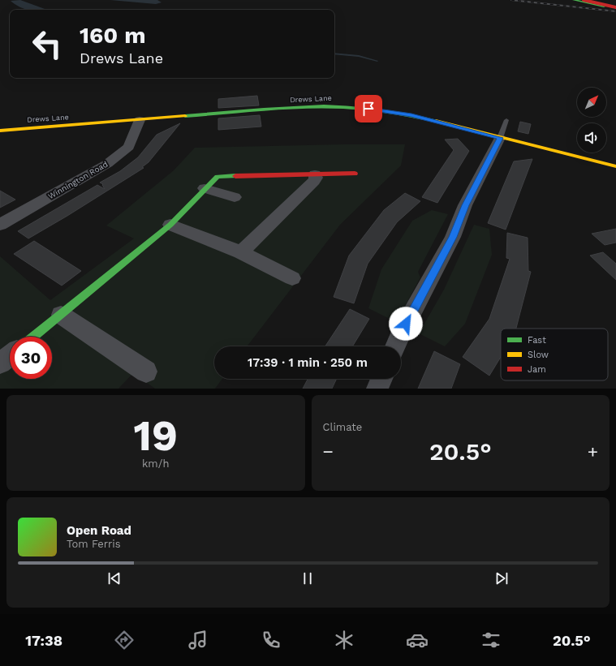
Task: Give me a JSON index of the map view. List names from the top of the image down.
{
  "streets": {
    "street": ["Drews Lane", "Winnington Road"]
  },
  "crossings": [
    ["Drews Lane", "Winnington Road"]
  ],
  "legend": ["Fast", "Slow", "Jam"],
  "north": "top right",
  "page": {
    "turn": ["160 m", "Drews Lane"],
    "limit": "30",
    "trip": "17:39 · 1 min · 250 m",
    "tile": [
      ["19", "km/h"],
      "Climate"
    ],
    "heat": ["−", "20.5°", "+"],
    "song": ["Open Road", "Tom Ferris"],
    "tabs": ["17:38", "20.5°"]
  }
}
